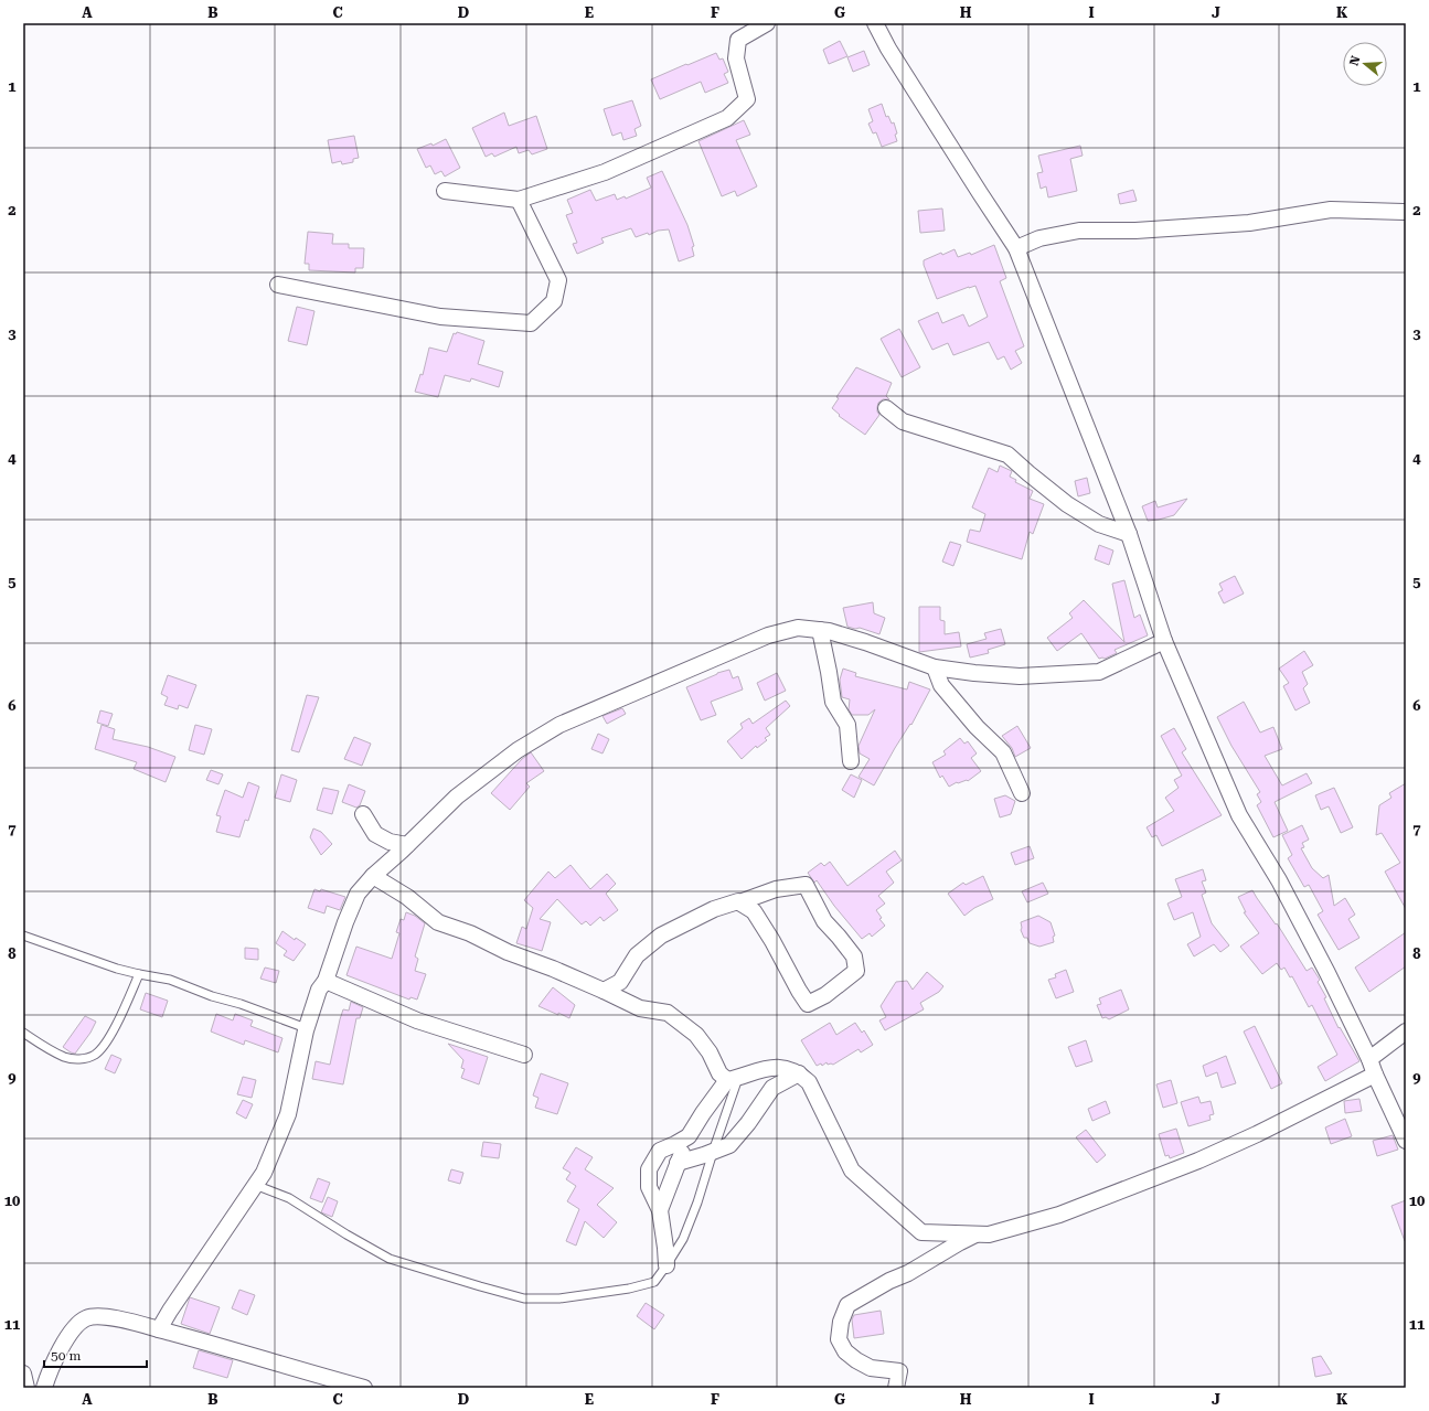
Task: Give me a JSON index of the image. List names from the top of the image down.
{
  "scale_bar": "50 m",
  "north": "left",
  "grid": {
    "columns": [
      "A",
      "B",
      "C",
      "D",
      "E",
      "F",
      "G",
      "H",
      "I",
      "J",
      "K"
    ],
    "rows": [
      "1",
      "2",
      "3",
      "4",
      "5",
      "6",
      "7",
      "8",
      "9",
      "10",
      "11"
    ]
  }
}
